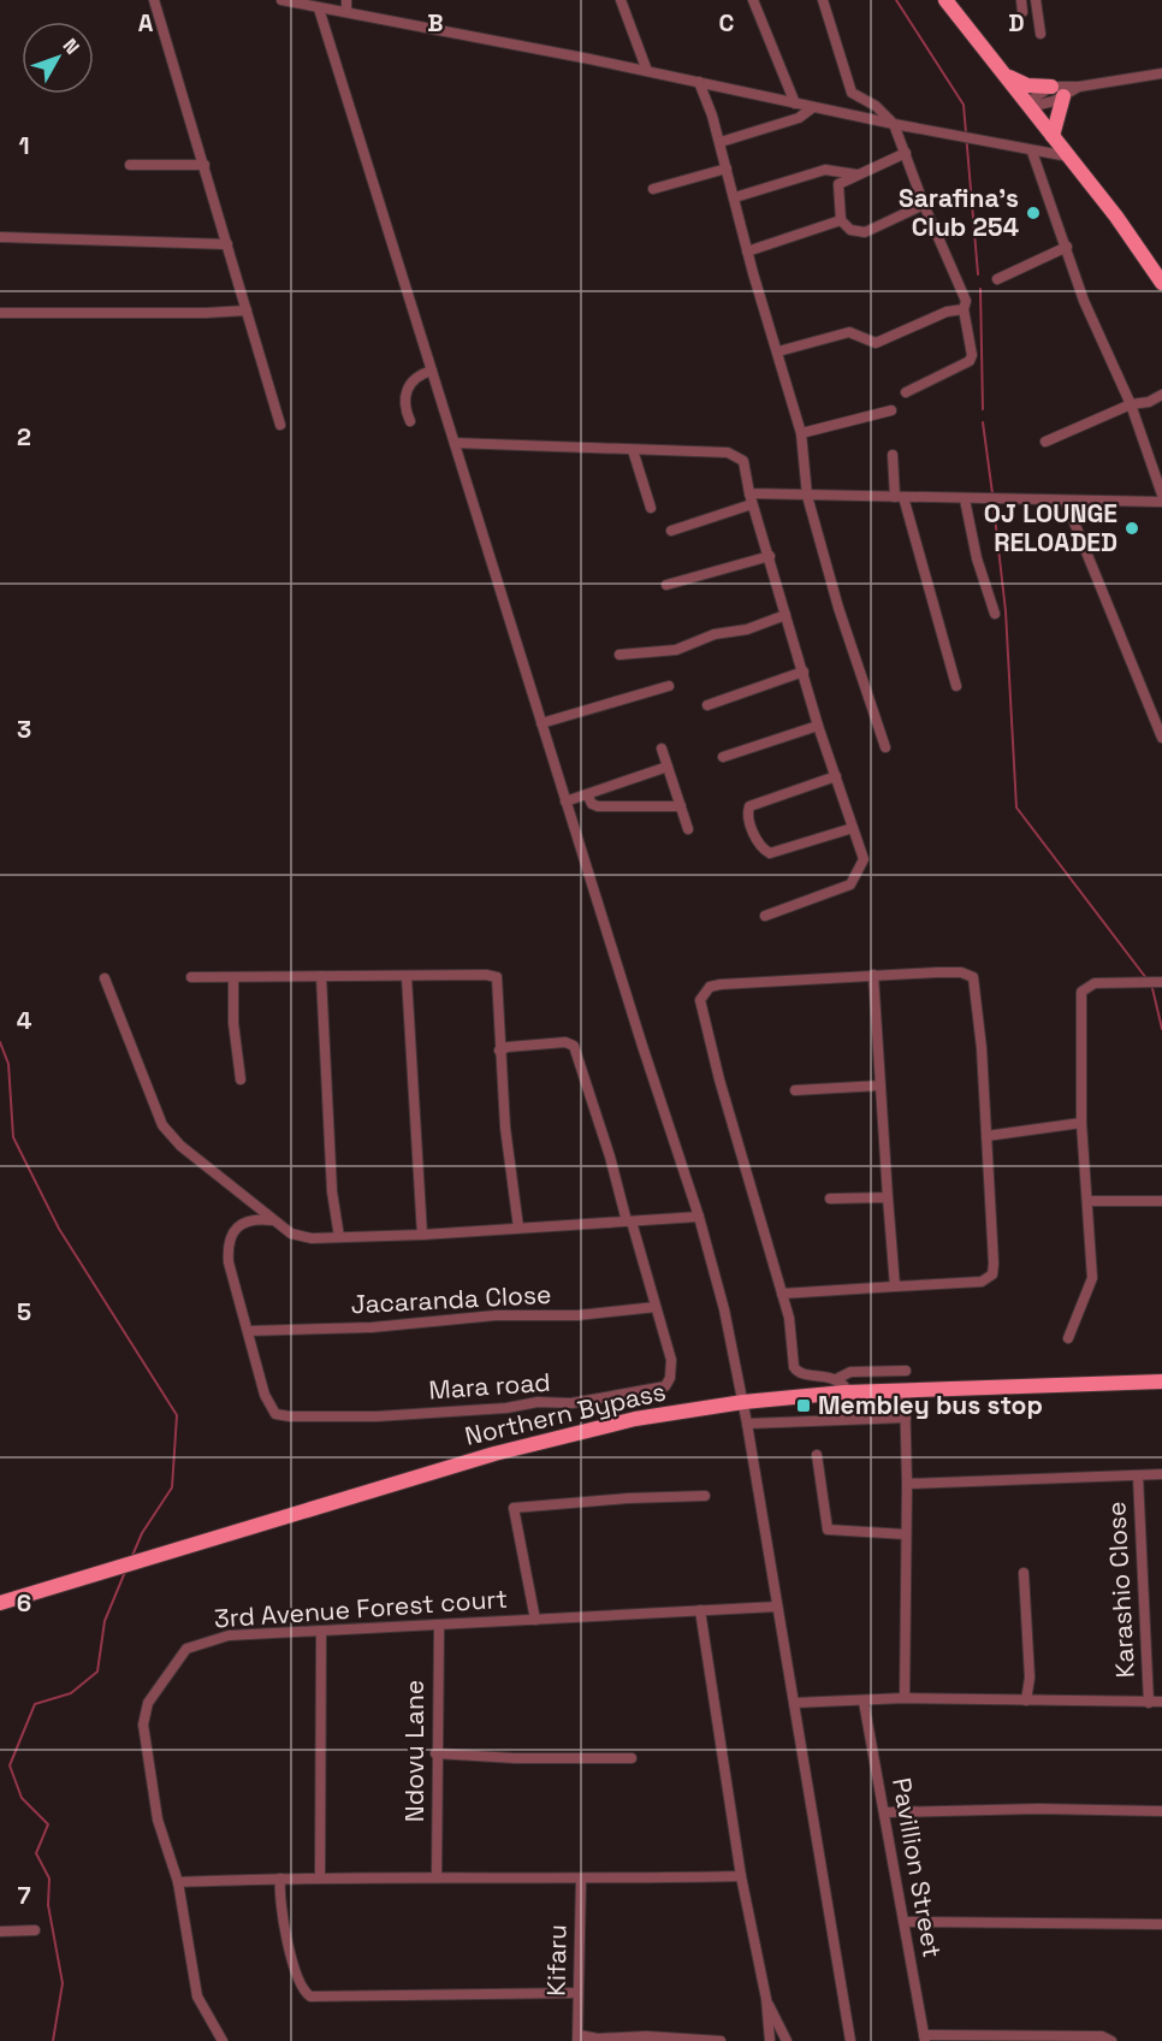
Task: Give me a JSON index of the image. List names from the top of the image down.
{
  "streets": {
    "main road": ["Northern Bypass"],
    "street": [
      "Jacaranda Close",
      "Mara road",
      "Karashio Close",
      "3rd Avenue Forest court",
      "Ndovu Lane",
      "Pavillion Street",
      "Kifaru"
    ]
  },
  "crossings": [
    ["Jacaranda Close", "Mara road"],
    ["3rd Avenue Forest court", "Ndovu Lane"]
  ],
  "places": {
    "other": ["Sarafina's Club 254", "OJ LOUNGE RELOADED"],
    "transit": ["Membley bus stop"]
  },
  "north": "top right",
  "grid": {
    "columns": [
      "A",
      "B",
      "C",
      "D"
    ],
    "rows": [
      "1",
      "2",
      "3",
      "4",
      "5",
      "6",
      "7"
    ]
  }
}
